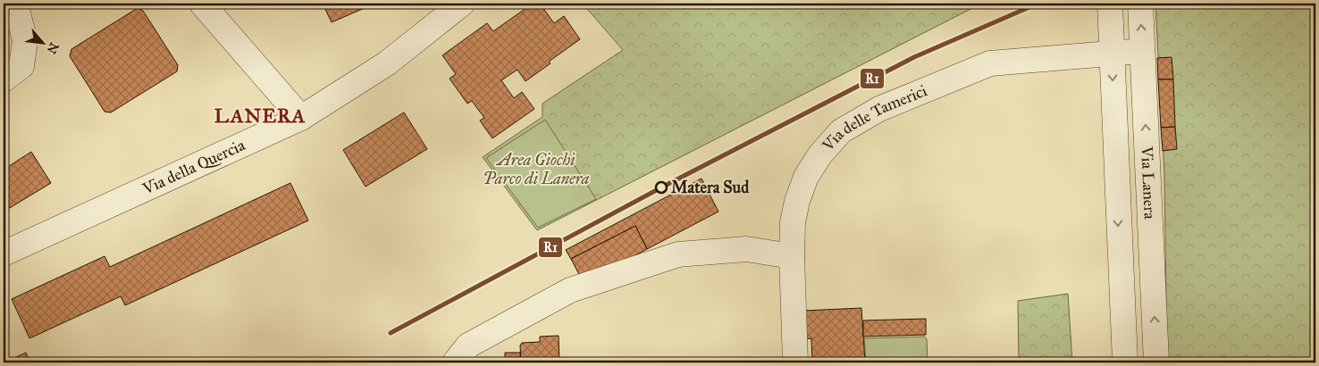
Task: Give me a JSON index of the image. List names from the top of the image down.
{
  "streets": {
    "street": ["Via delle Tamerici", "Via della Quercia", "Via Lanera"]
  },
  "crossings": [
    ["Via delle Tamerici", "Via Lanera"]
  ],
  "districts": ["LANERA"],
  "parks": ["Area Giochi Parco di Lanera"],
  "places": ["Matera Sud"],
  "lines": ["transit line R1"],
  "north": "bottom right"
}
